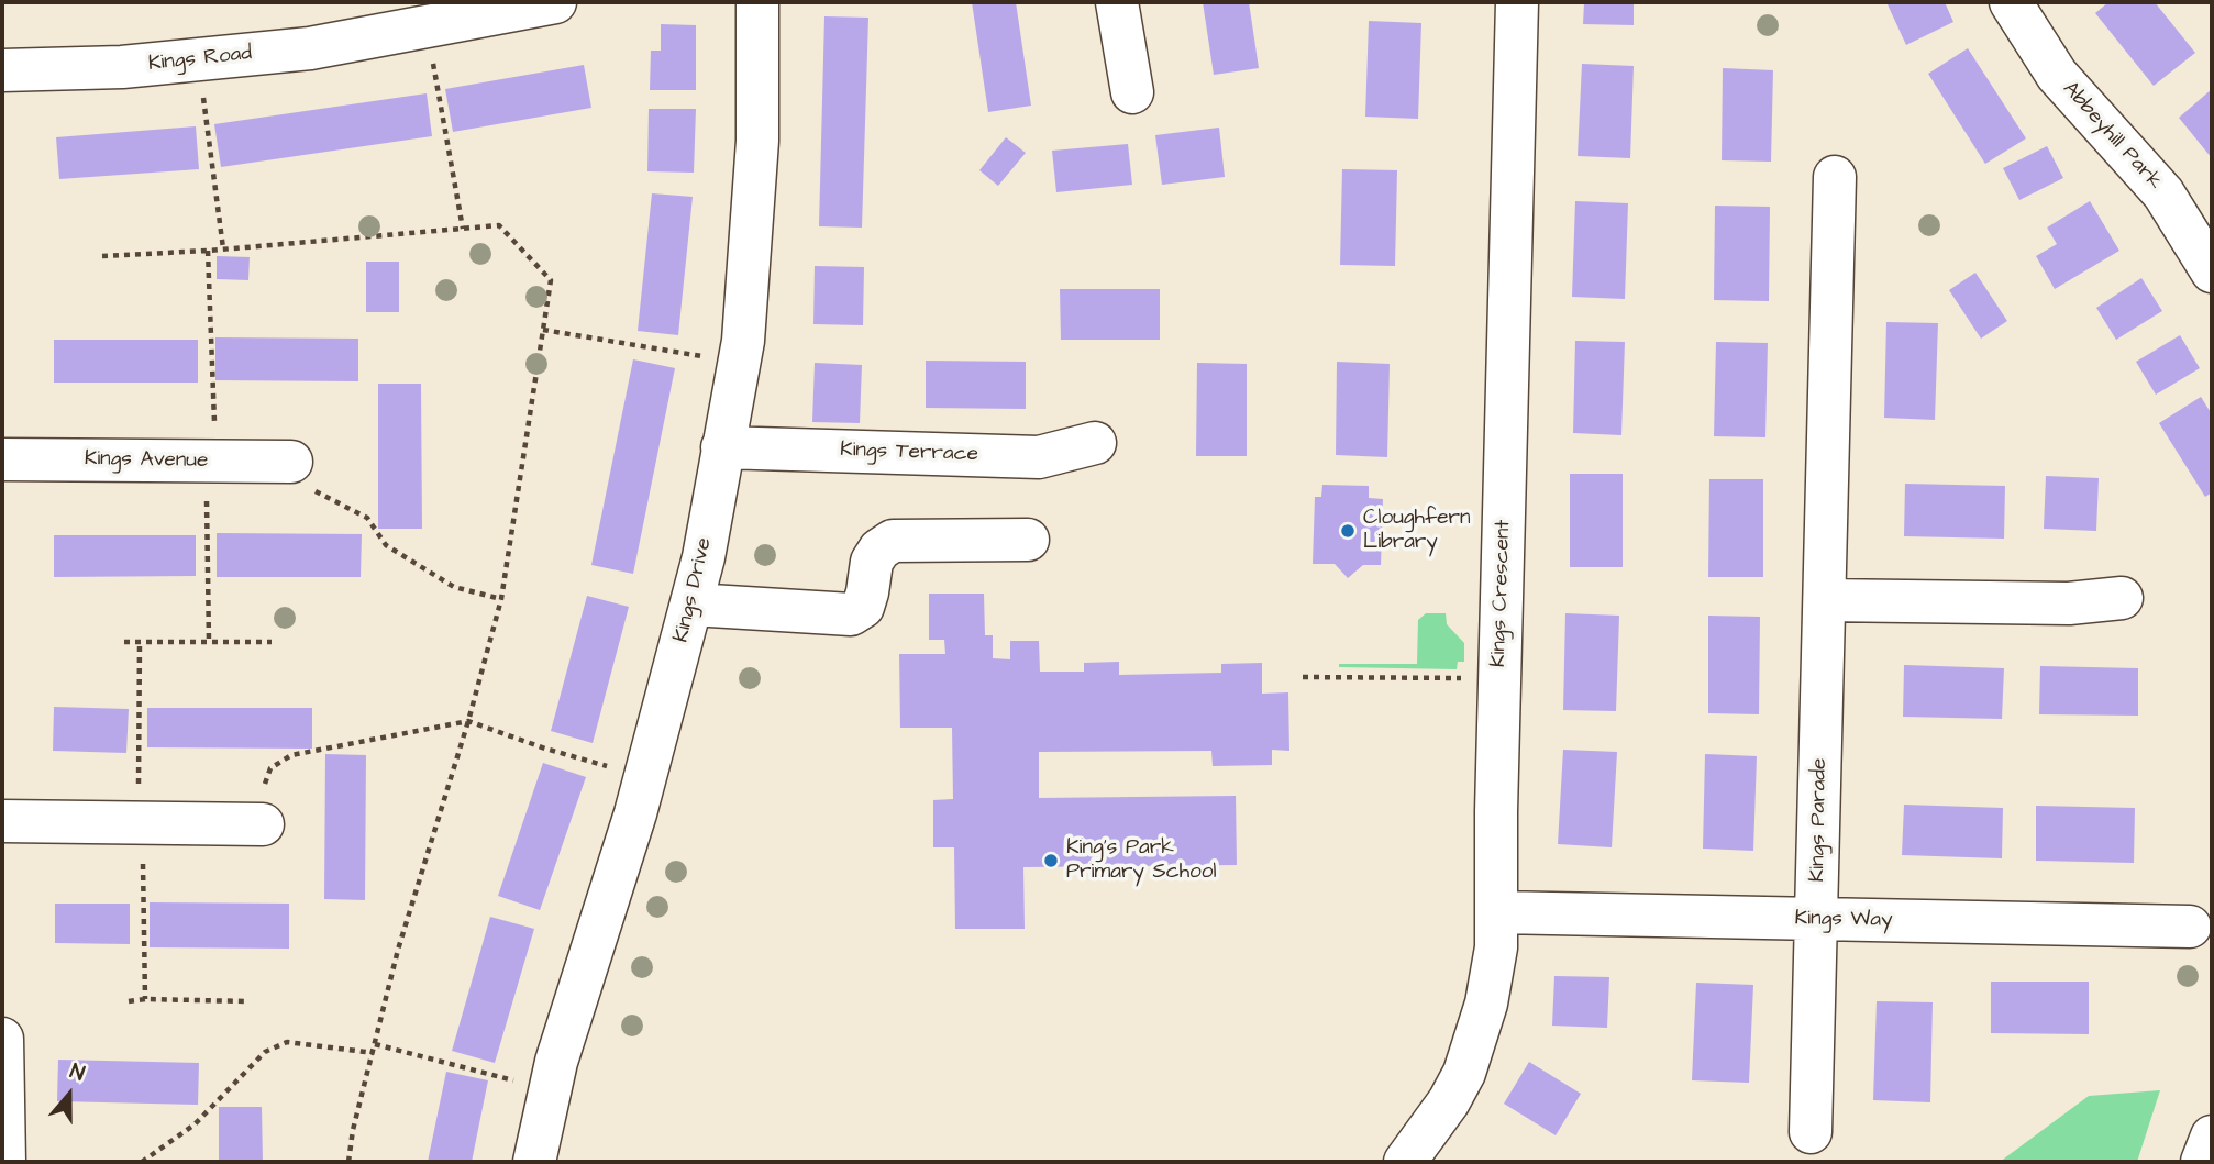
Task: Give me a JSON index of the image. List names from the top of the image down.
{
  "streets": {
    "street": [
      "Kings Road",
      "Abbeyhill Park",
      "Kings Terrace",
      "Kings Avenue",
      "Kings Drive",
      "Kings Crescent",
      "Kings Parade",
      "Kings Way"
    ]
  },
  "crossings": [
    ["Kings Terrace", "Kings Drive"],
    ["Kings Crescent", "Kings Way"],
    ["Kings Parade", "Kings Way"]
  ],
  "places": ["Cloughfern Library", "King's Park Primary School"],
  "north": "top"
}
